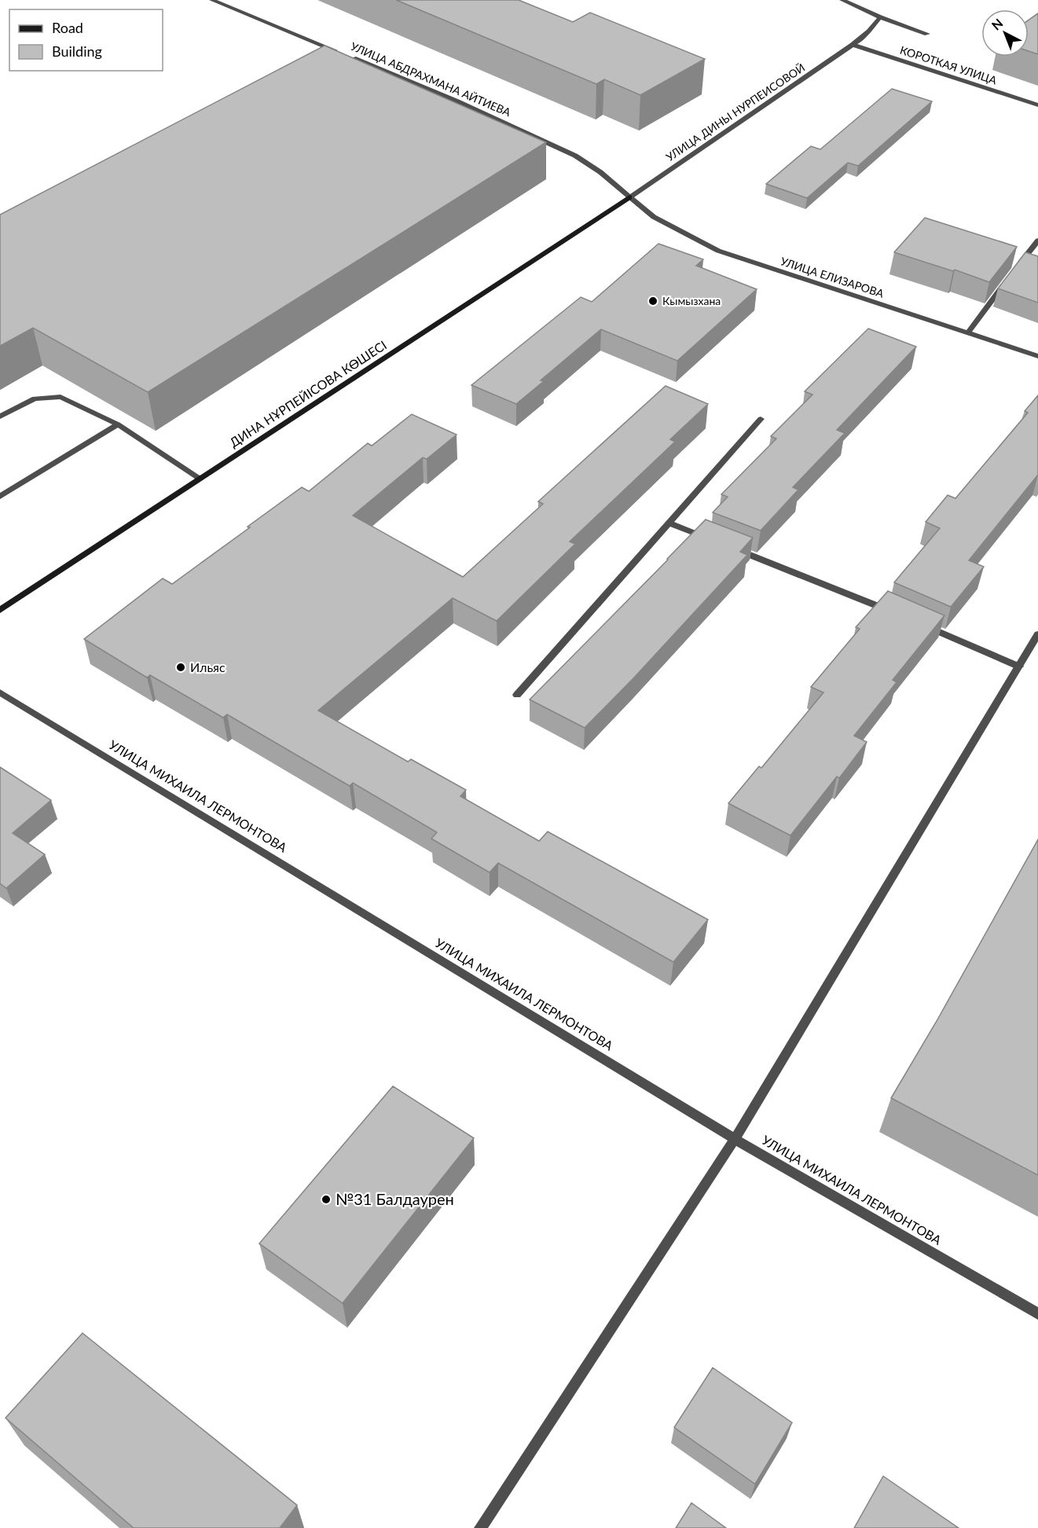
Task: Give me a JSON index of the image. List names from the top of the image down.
{
  "streets": {
    "street": [
      "КОРОТКАЯ УЛИЦА",
      "УЛИЦА АБДРАХМАНА АЙТИЕВА",
      "УЛИЦА ДИНЫ НУРПЕИСОВОЙ",
      "УЛИЦА ЕЛИЗАРОВА",
      "ДИНА НҰРПЕЙІСОВА КӨШЕСІ",
      "УЛИЦА МИХАИЛА ЛЕРМОНТОВА"
    ]
  },
  "crossings": [
    ["КОРОТКАЯ УЛИЦА", "УЛИЦА ДИНЫ НУРПЕИСОВОЙ"],
    ["УЛИЦА АБДРАХМАНА АЙТИЕВА", "УЛИЦА ДИНЫ НУРПЕИСОВОЙ"],
    ["УЛИЦА АБДРАХМАНА АЙТИЕВА", "УЛИЦА ЕЛИЗАРОВА"],
    ["УЛИЦА АБДРАХМАНА АЙТИЕВА", "ДИНА НҰРПЕЙІСОВА КӨШЕСІ"],
    ["УЛИЦА ДИНЫ НУРПЕИСОВОЙ", "УЛИЦА ЕЛИЗАРОВА"],
    ["УЛИЦА ДИНЫ НУРПЕИСОВОЙ", "ДИНА НҰРПЕЙІСОВА КӨШЕСІ"],
    ["УЛИЦА ЕЛИЗАРОВА", "ДИНА НҰРПЕЙІСОВА КӨШЕСІ"]
  ],
  "places": ["Кымызхана", "Ильяс", "№31 Балдаурен"],
  "legend": ["Road", "Building"],
  "north": "top left"
}
